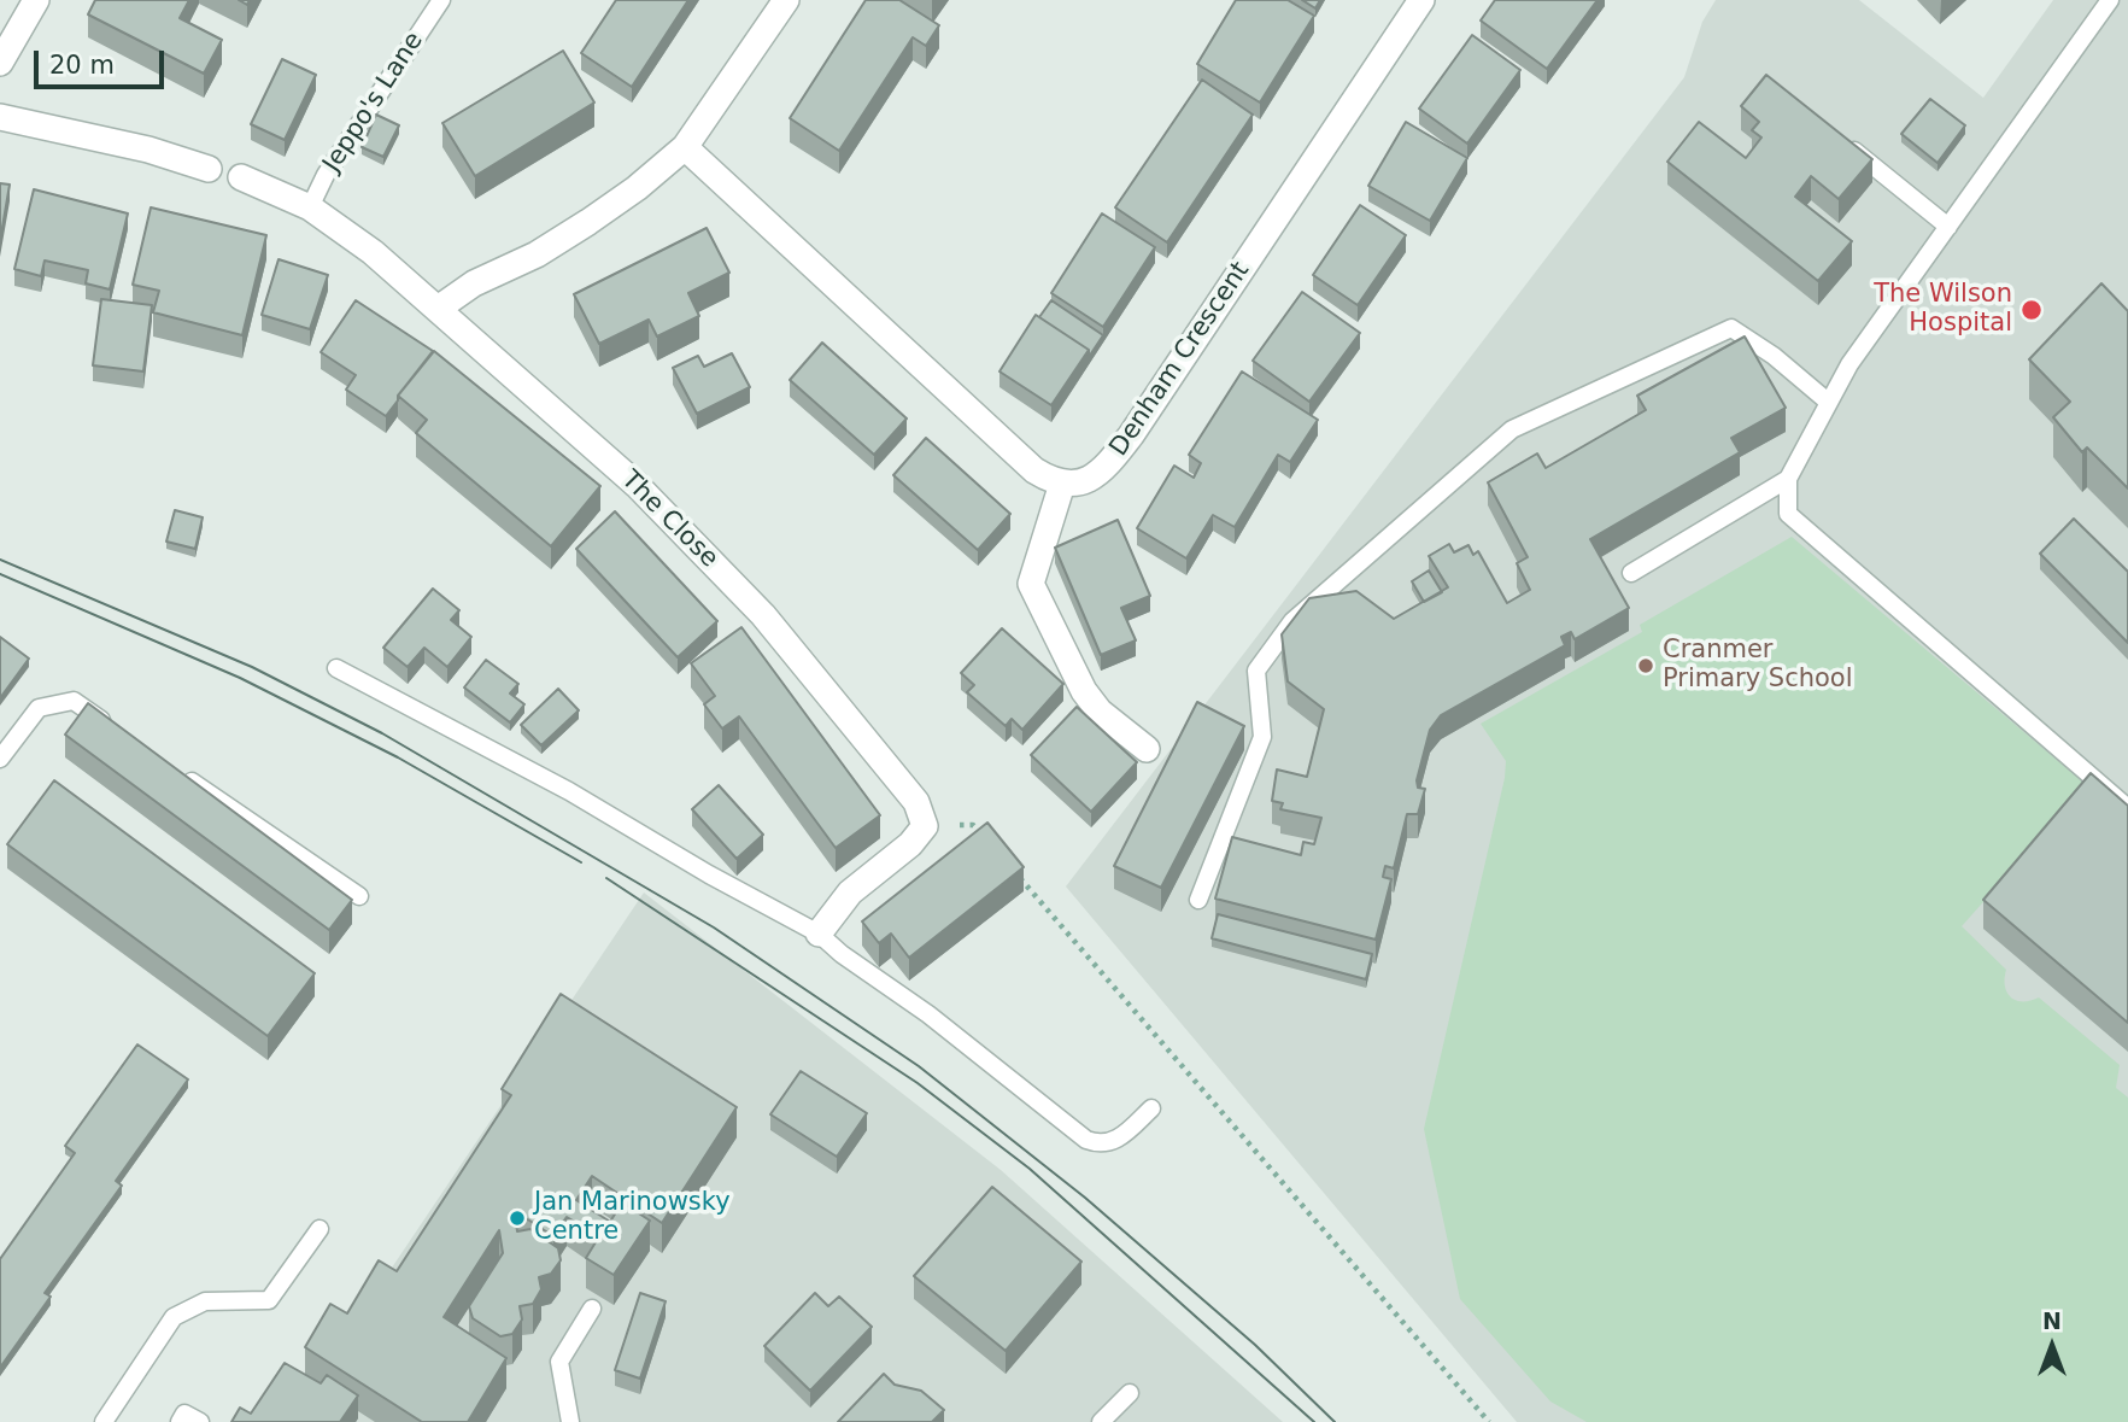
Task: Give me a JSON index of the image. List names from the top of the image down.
{
  "streets": {
    "street": ["Denham Crescent", "The Close"],
    "lane": ["Jeppo's Lane"]
  },
  "crossings": [
    ["Jeppo's Lane", "The Close"]
  ],
  "places": ["The Wilson Hospital", "Cranmer Primary School", "Jan Marinowsky Centre"],
  "scale_bar": "20 m",
  "north": "top"
}
